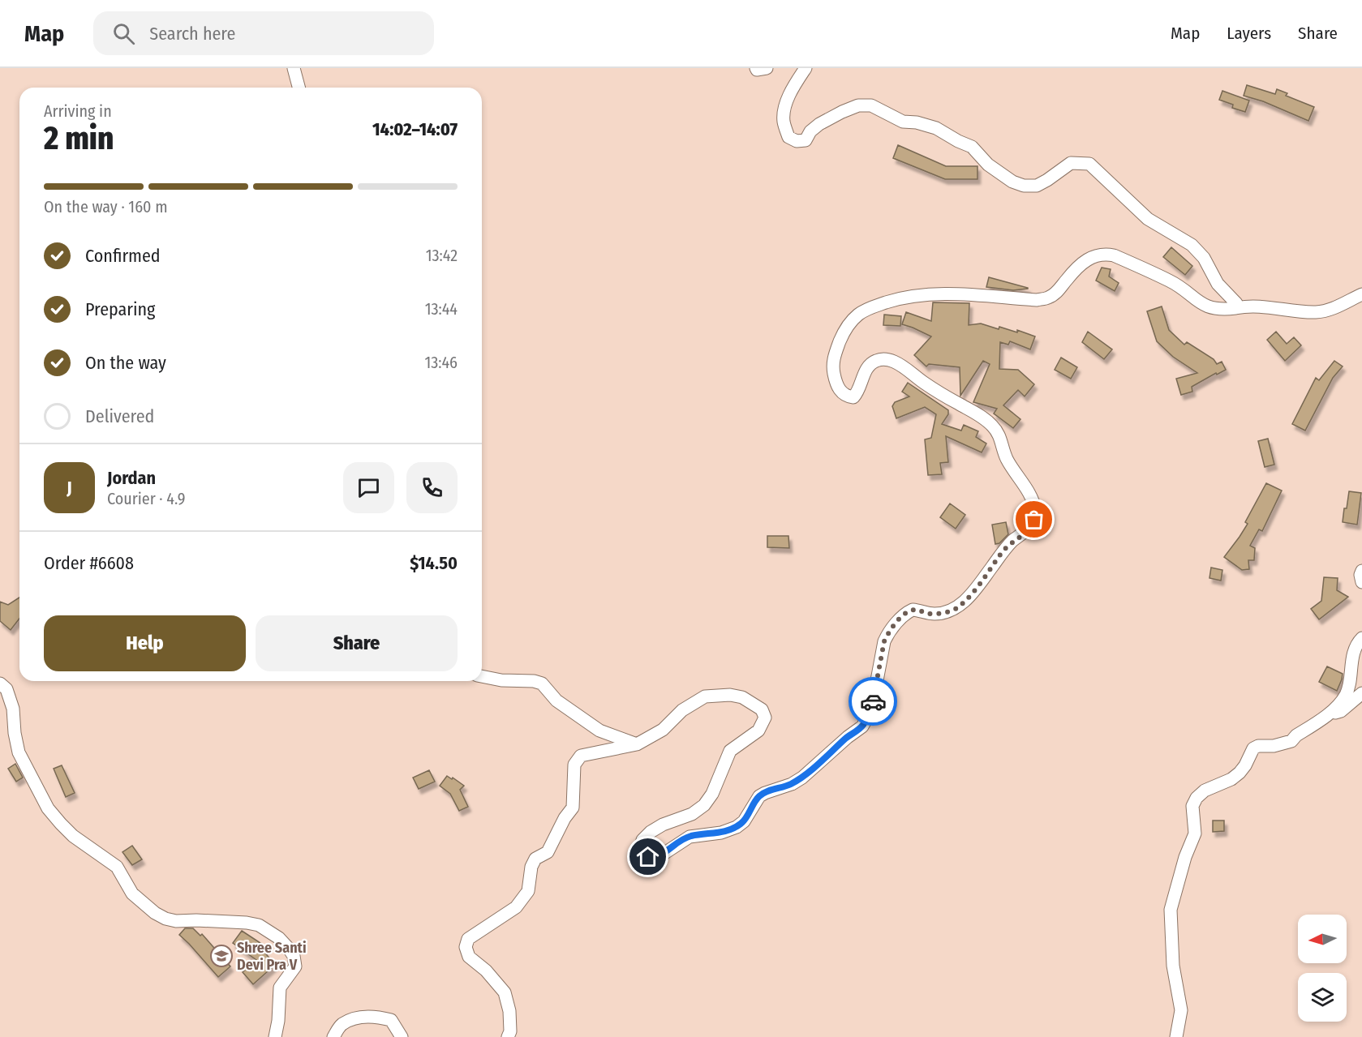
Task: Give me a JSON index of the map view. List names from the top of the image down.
{
  "places": {
    "school or university": ["Shree Santi Devi Pra V"]
  },
  "north": "left",
  "page": {
    "header": "Map",
    "search": "Search here",
    "nav": ["Map", "Layers", "Share"],
    "heading": ["2 min", "Arriving in", "14:02–14:07"],
    "panel": [
      "Jordan",
      "Courier · 4.9",
      "Order #6608",
      "$14.50"
    ],
    "bar": "On the way · 160 m",
    "list": [
      ["Confirmed", "13:42"],
      ["Preparing", "13:44"],
      ["On the way", "13:46"],
      "Delivered"
    ],
    "round": "J",
    "buttons": ["Help", "Share"]
  }
}
